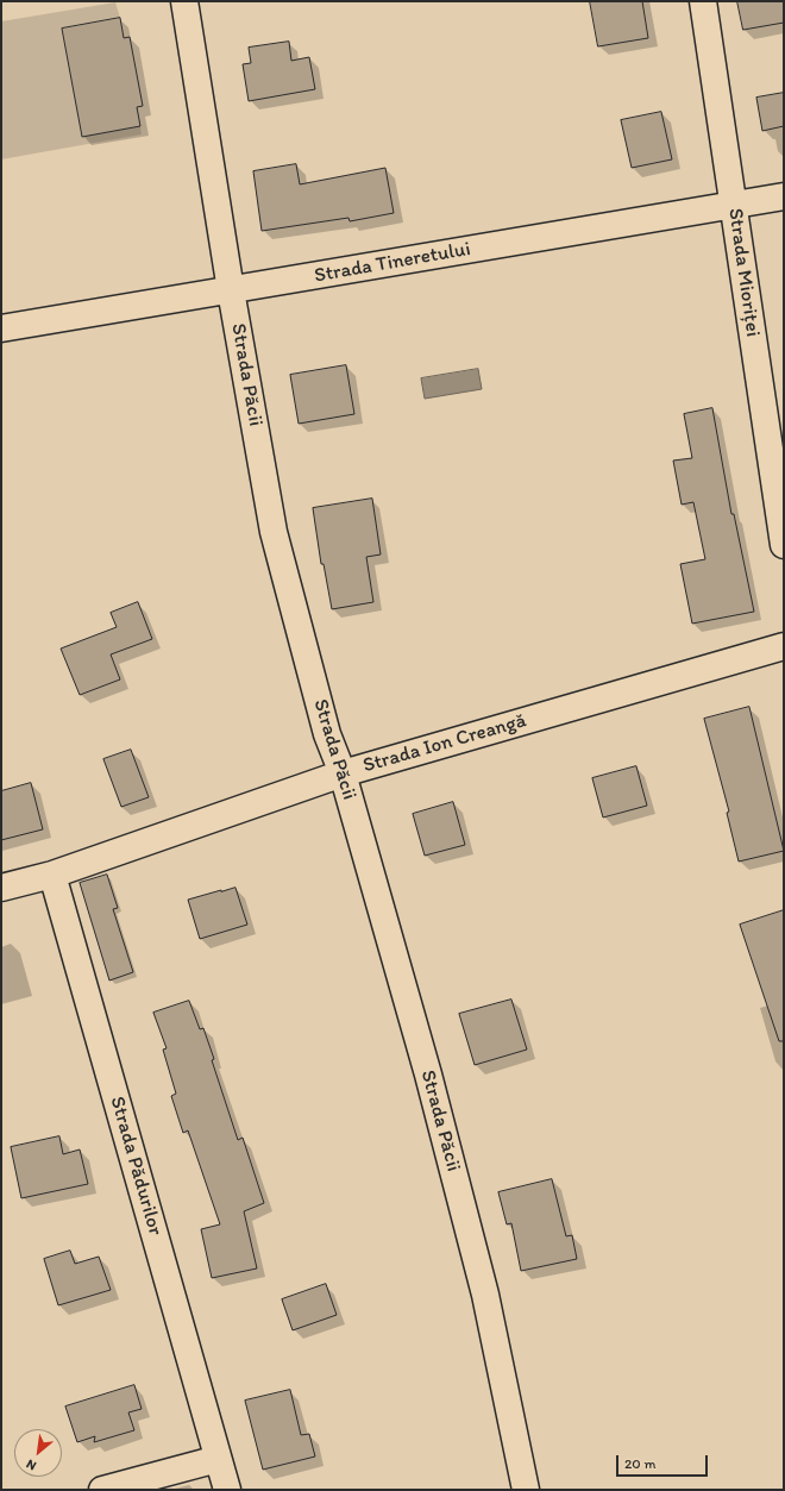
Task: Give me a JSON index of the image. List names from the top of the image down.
{
  "streets": {
    "street": [
      "Strada Tineretului",
      "Strada Mioriței",
      "Strada Păcii",
      "Strada Ion Creangă",
      "Strada Pădurilor"
    ]
  },
  "crossings": [
    ["Strada Tineretului", "Strada Mioriței"],
    ["Strada Tineretului", "Strada Păcii"],
    ["Strada Păcii", "Strada Ion Creangă"],
    ["Strada Ion Creangă", "Strada Pădurilor"]
  ],
  "scale_bar": "20 m",
  "north": "bottom left"
}
